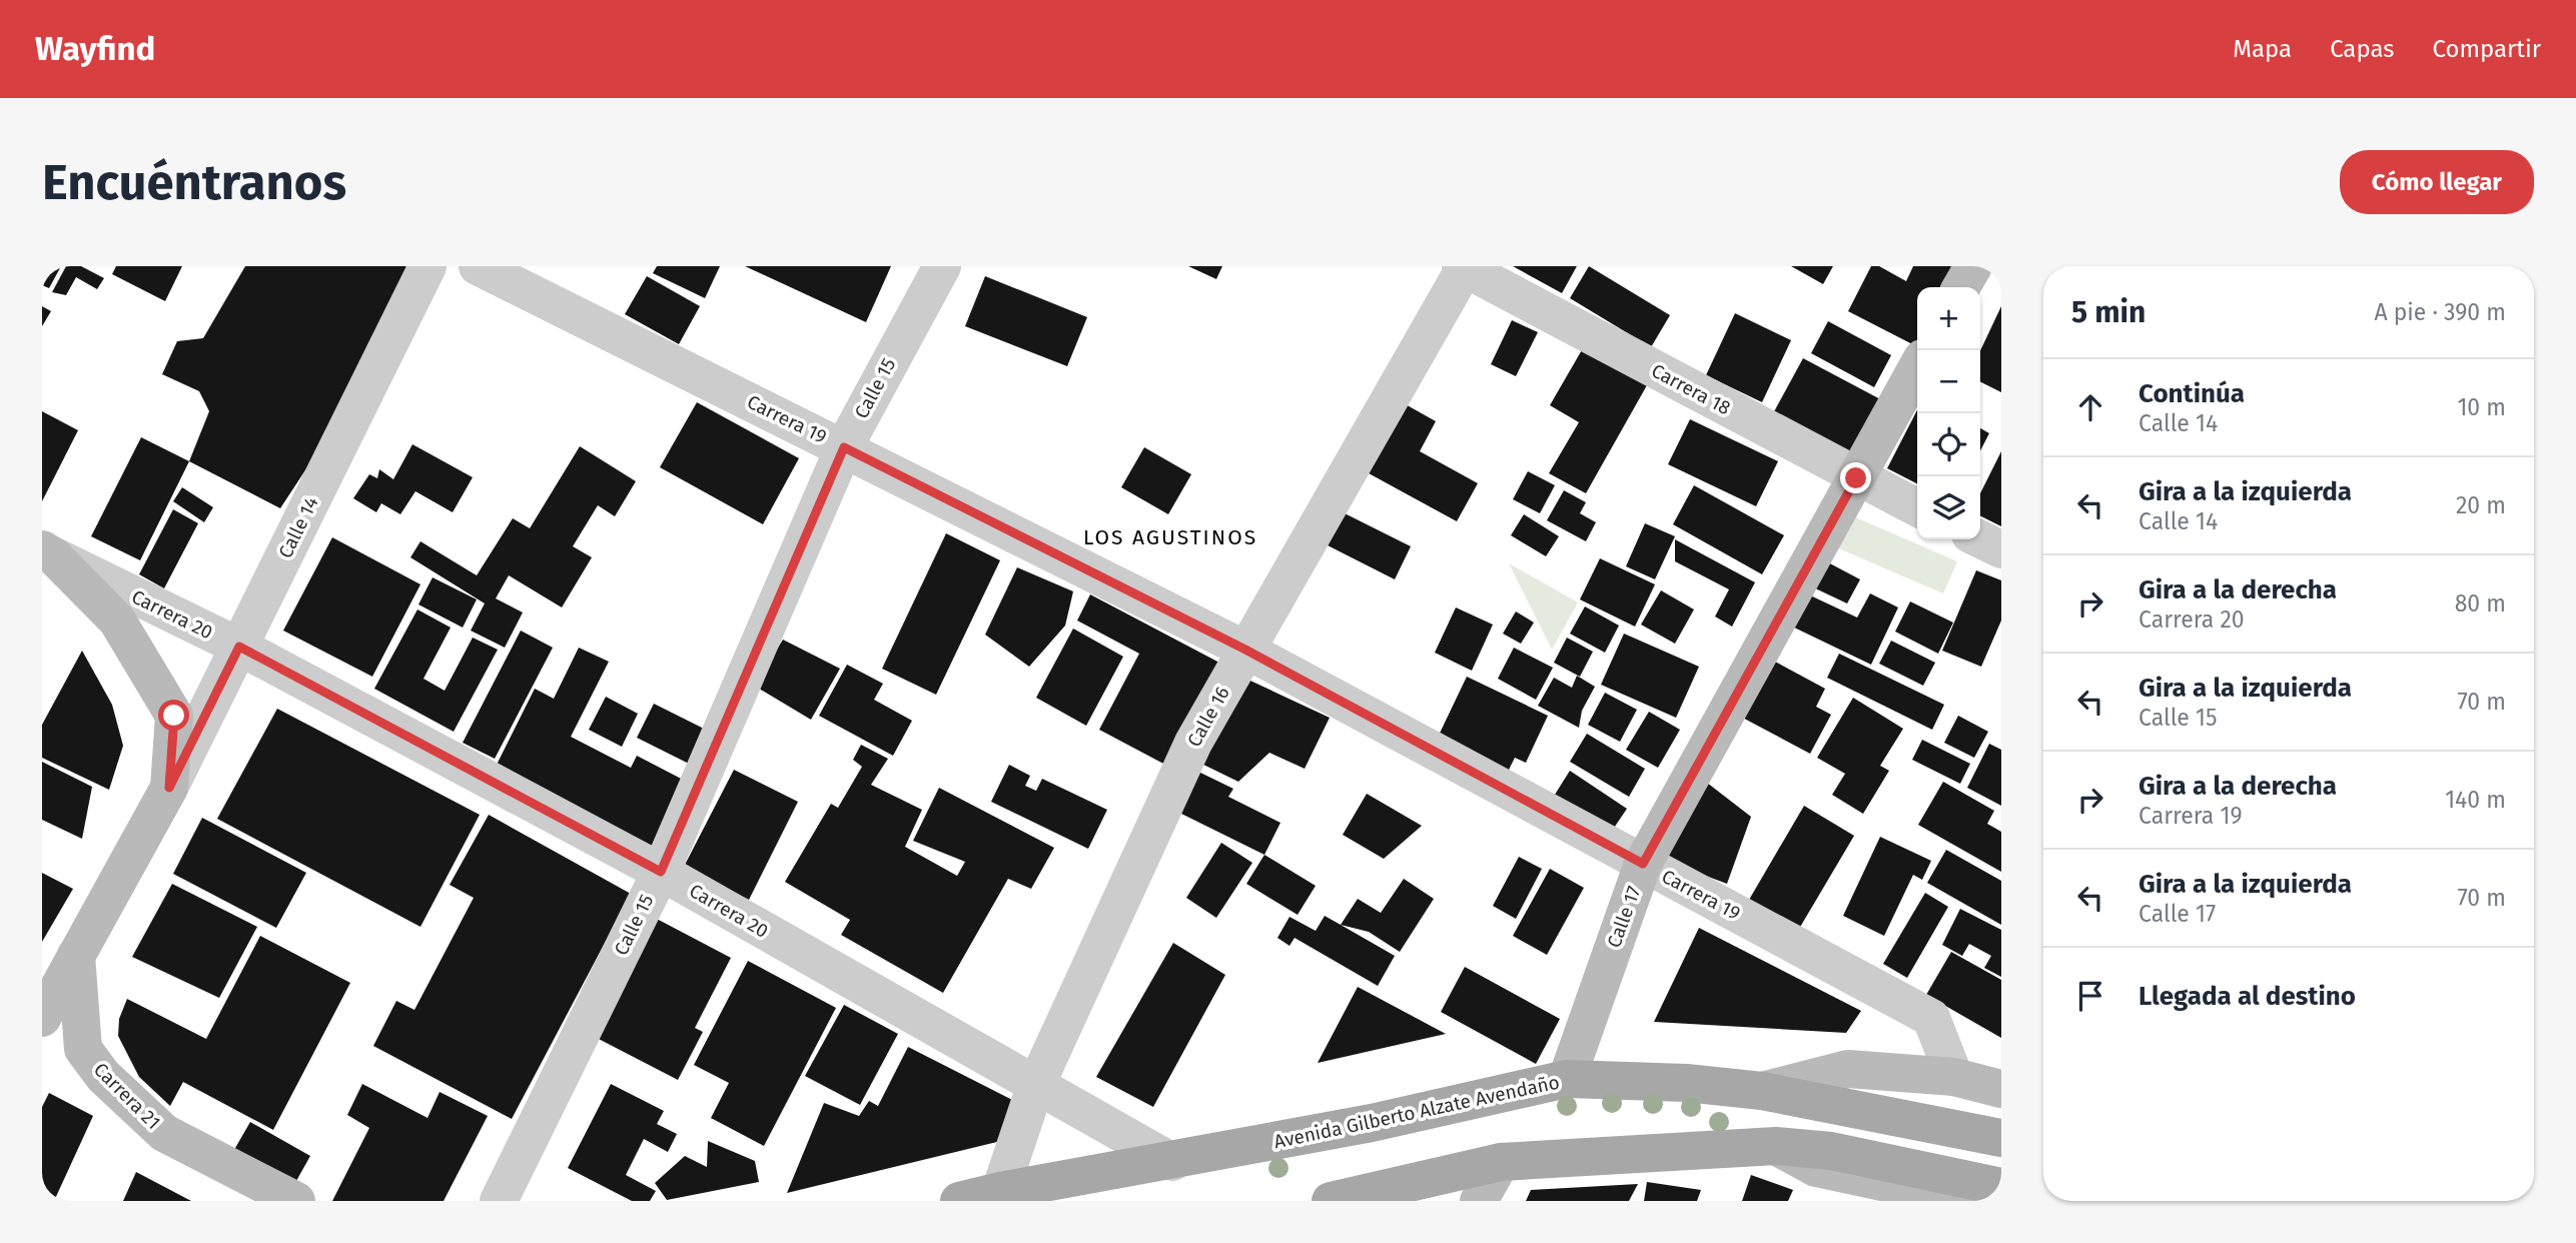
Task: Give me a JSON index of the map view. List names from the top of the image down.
{
  "streets": {
    "main road": [
      "Calle 14",
      "Carrera 20",
      "Calle 17",
      "Carrera 21",
      "Avenida Gilberto Alzate Avendaño"
    ],
    "street": [
      "Calle 15",
      "Carrera 18",
      "Carrera 19",
      "Calle 16"
    ]
  },
  "crossings": [
    ["Calle 15", "Carrera 19"],
    ["Calle 15", "Carrera 20"],
    ["Carrera 18", "Calle 16"],
    ["Carrera 18", "Calle 17"],
    ["Carrera 19", "Calle 16"],
    ["Carrera 19", "Calle 17"],
    ["Calle 14", "Carrera 20"],
    ["Calle 14", "Carrera 21"],
    ["Carrera 20", "Calle 16"],
    ["Carrera 20", "Avenida Gilberto Alzate Avendaño"],
    ["Calle 16", "Avenida Gilberto Alzate Avendaño"],
    ["Calle 17", "Avenida Gilberto Alzate Avendaño"]
  ],
  "districts": ["LOS AGUSTINOS"],
  "page": {
    "header": "Wayfind",
    "nav": ["Mapa", "Capas", "Compartir"],
    "buttons": "Cómo llegar",
    "title": "Encuéntranos",
    "heading": ["5 min", "A pie · 390 m"],
    "map_buttons": ["+", "−"],
    "list": [
      ["Continúa", "Calle 14", "10 m"],
      ["Gira a la izquierda", "Calle 14", "20 m"],
      ["Gira a la derecha", "Carrera 20", "80 m"],
      ["Gira a la izquierda", "Calle 15", "70 m"],
      ["Gira a la derecha", "Carrera 19", "140 m"],
      ["Gira a la izquierda", "Calle 17", "70 m"],
      "Llegada al destino"
    ]
  }
}
